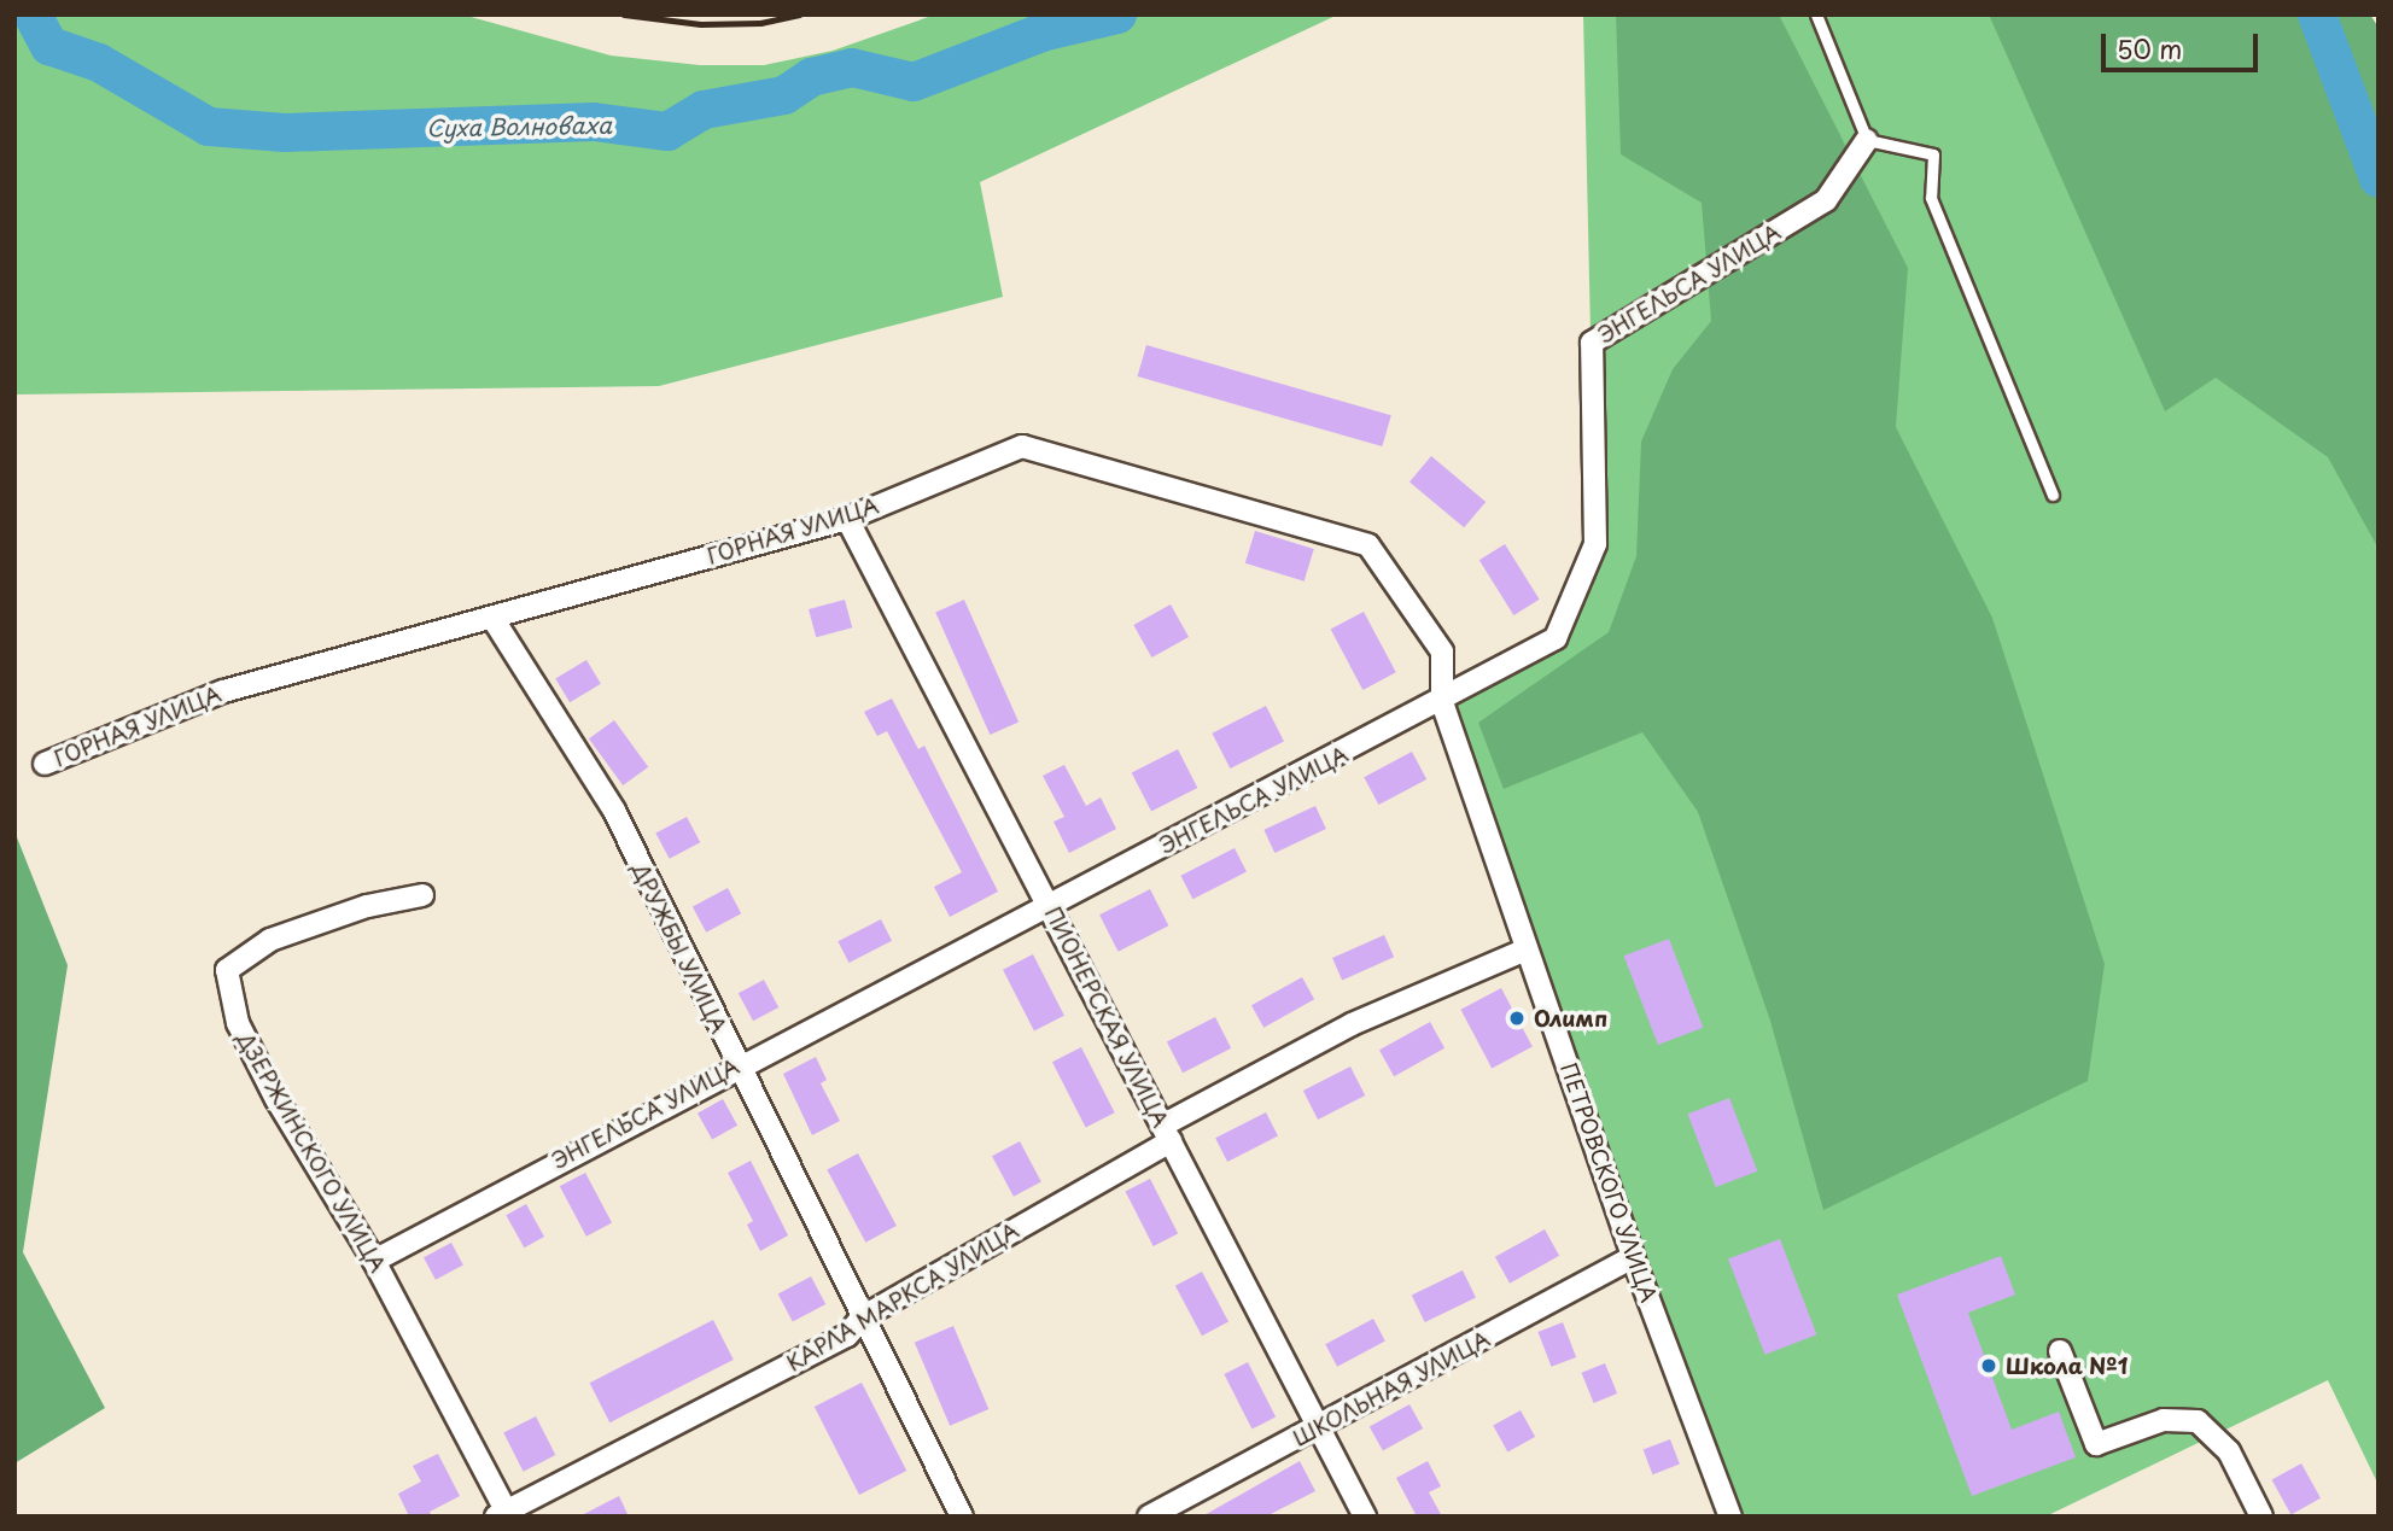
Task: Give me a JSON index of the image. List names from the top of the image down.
{
  "streets": {
    "street": [
      "ЭНГЕЛЬСА УЛИЦА",
      "ГОРНАЯ УЛИЦА",
      "ДРУЖБЫ УЛИЦА",
      "ПИОНЕРСКАЯ УЛИЦА",
      "ДЗЕРЖИНСКОГО УЛИЦА",
      "ПЕТРОВСКОГО УЛИЦА",
      "КАРЛА МАРКСА УЛИЦА",
      "ШКОЛЬНАЯ УЛИЦА"
    ]
  },
  "crossings": [
    ["ЭНГЕЛЬСА УЛИЦА", "ГОРНАЯ УЛИЦА"],
    ["ЭНГЕЛЬСА УЛИЦА", "ДРУЖБЫ УЛИЦА"],
    ["ЭНГЕЛЬСА УЛИЦА", "ПИОНЕРСКАЯ УЛИЦА"],
    ["ЭНГЕЛЬСА УЛИЦА", "ДЗЕРЖИНСКОГО УЛИЦА"],
    ["ЭНГЕЛЬСА УЛИЦА", "ПЕТРОВСКОГО УЛИЦА"],
    ["ГОРНАЯ УЛИЦА", "ДРУЖБЫ УЛИЦА"],
    ["ГОРНАЯ УЛИЦА", "ПИОНЕРСКАЯ УЛИЦА"],
    ["ГОРНАЯ УЛИЦА", "ПЕТРОВСКОГО УЛИЦА"],
    ["ДРУЖБЫ УЛИЦА", "КАРЛА МАРКСА УЛИЦА"],
    ["ПИОНЕРСКАЯ УЛИЦА", "КАРЛА МАРКСА УЛИЦА"],
    ["ПИОНЕРСКАЯ УЛИЦА", "ШКОЛЬНАЯ УЛИЦА"],
    ["ДЗЕРЖИНСКОГО УЛИЦА", "КАРЛА МАРКСА УЛИЦА"],
    ["ПЕТРОВСКОГО УЛИЦА", "КАРЛА МАРКСА УЛИЦА"],
    ["ПЕТРОВСКОГО УЛИЦА", "ШКОЛЬНАЯ УЛИЦА"]
  ],
  "water": ["Суха Волноваха"],
  "places": ["Олимп", "Школа №1"],
  "scale_bar": "50 m"
}
